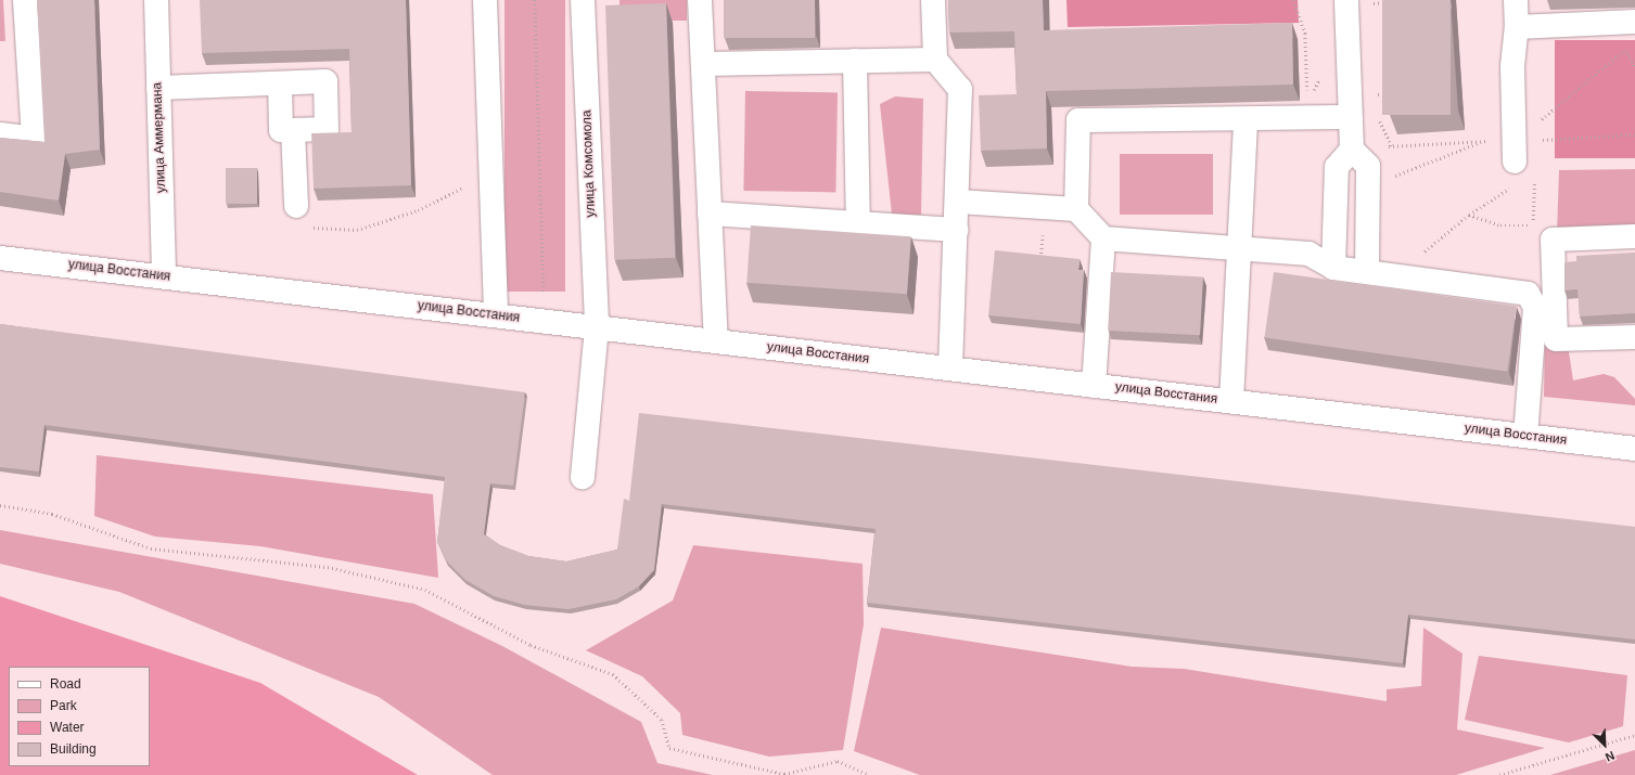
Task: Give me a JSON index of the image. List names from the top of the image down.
{
  "streets": {
    "street": ["улица Аммермана", "улица Комсомола", "улица Восстания"]
  },
  "crossings": [
    ["улица Аммермана", "улица Восстания"],
    ["улица Комсомола", "улица Восстания"]
  ],
  "legend": [
    "Road",
    "Park",
    "Water",
    "Building"
  ],
  "north": "bottom right"
}
